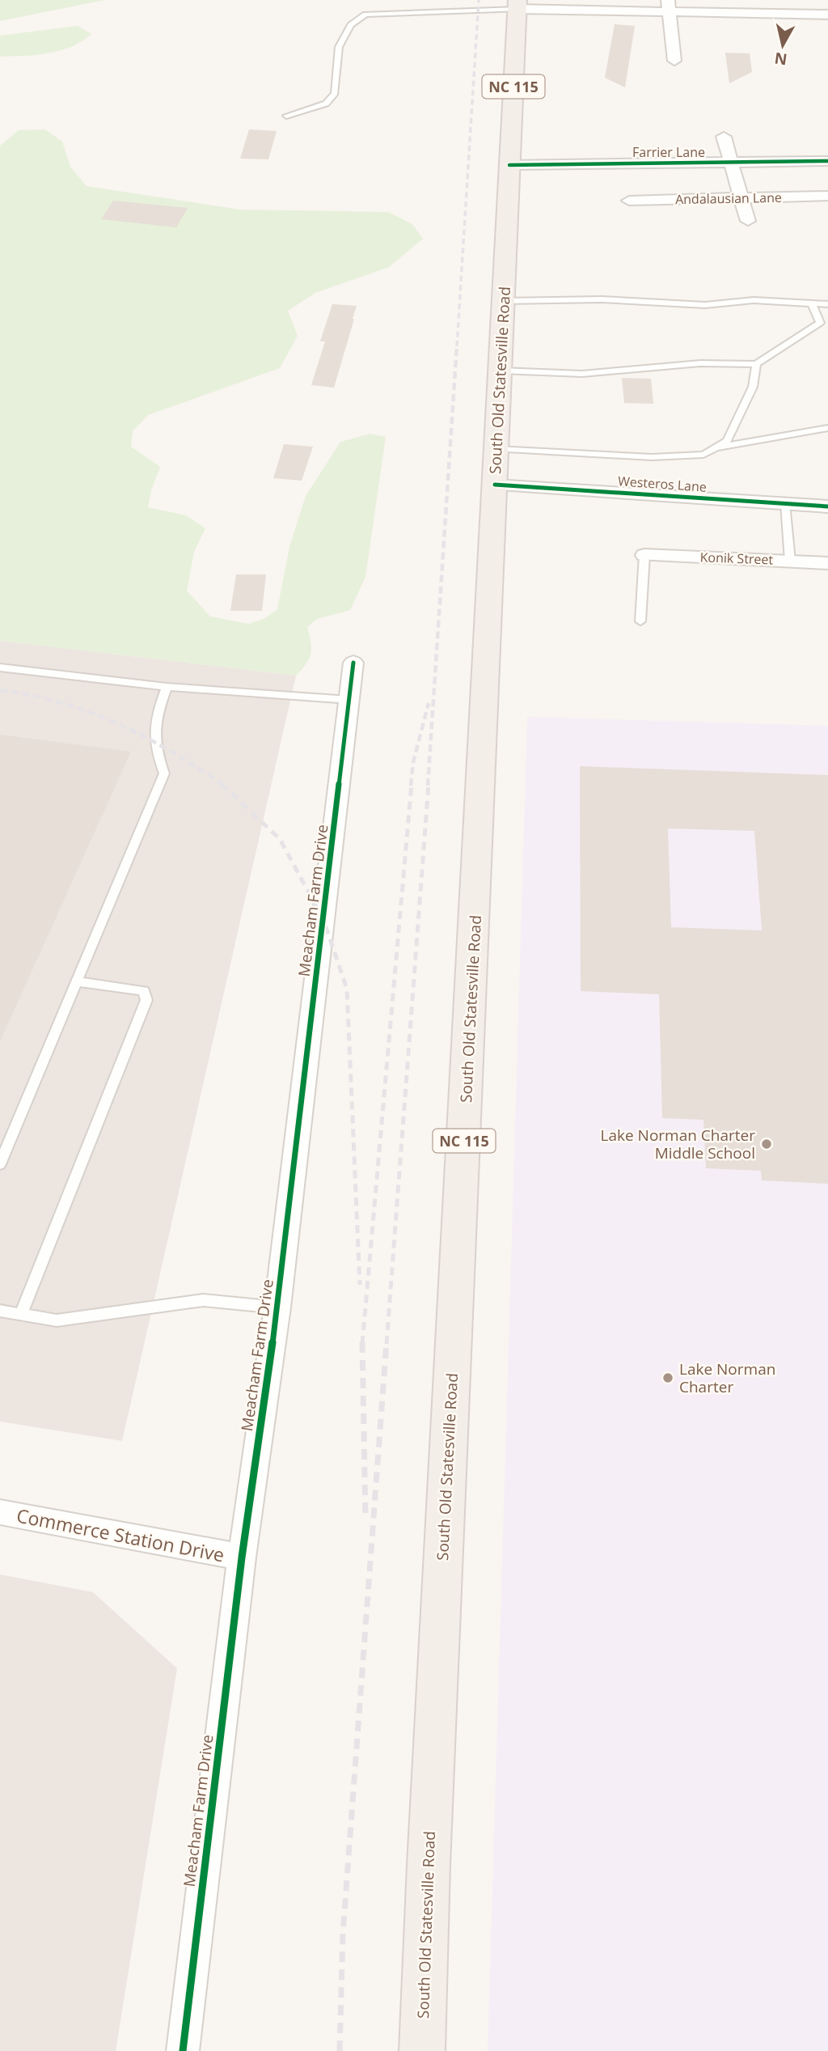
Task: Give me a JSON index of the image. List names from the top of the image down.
{
  "streets": {
    "main road": ["NC 115", "South Old Statesville Road"],
    "street": [
      "Farrier Lane",
      "Andalausian Lane",
      "Westeros Lane",
      "Konik Street",
      "Meacham Farm Drive",
      "Commerce Station Drive"
    ]
  },
  "crossings": [
    ["Farrier Lane", "South Old Statesville Road"],
    ["South Old Statesville Road", "Westeros Lane"],
    ["Meacham Farm Drive", "Commerce Station Drive"]
  ],
  "places": ["Lake Norman Charter Middle School", "Lake Norman Charter"],
  "north": "bottom"
}
